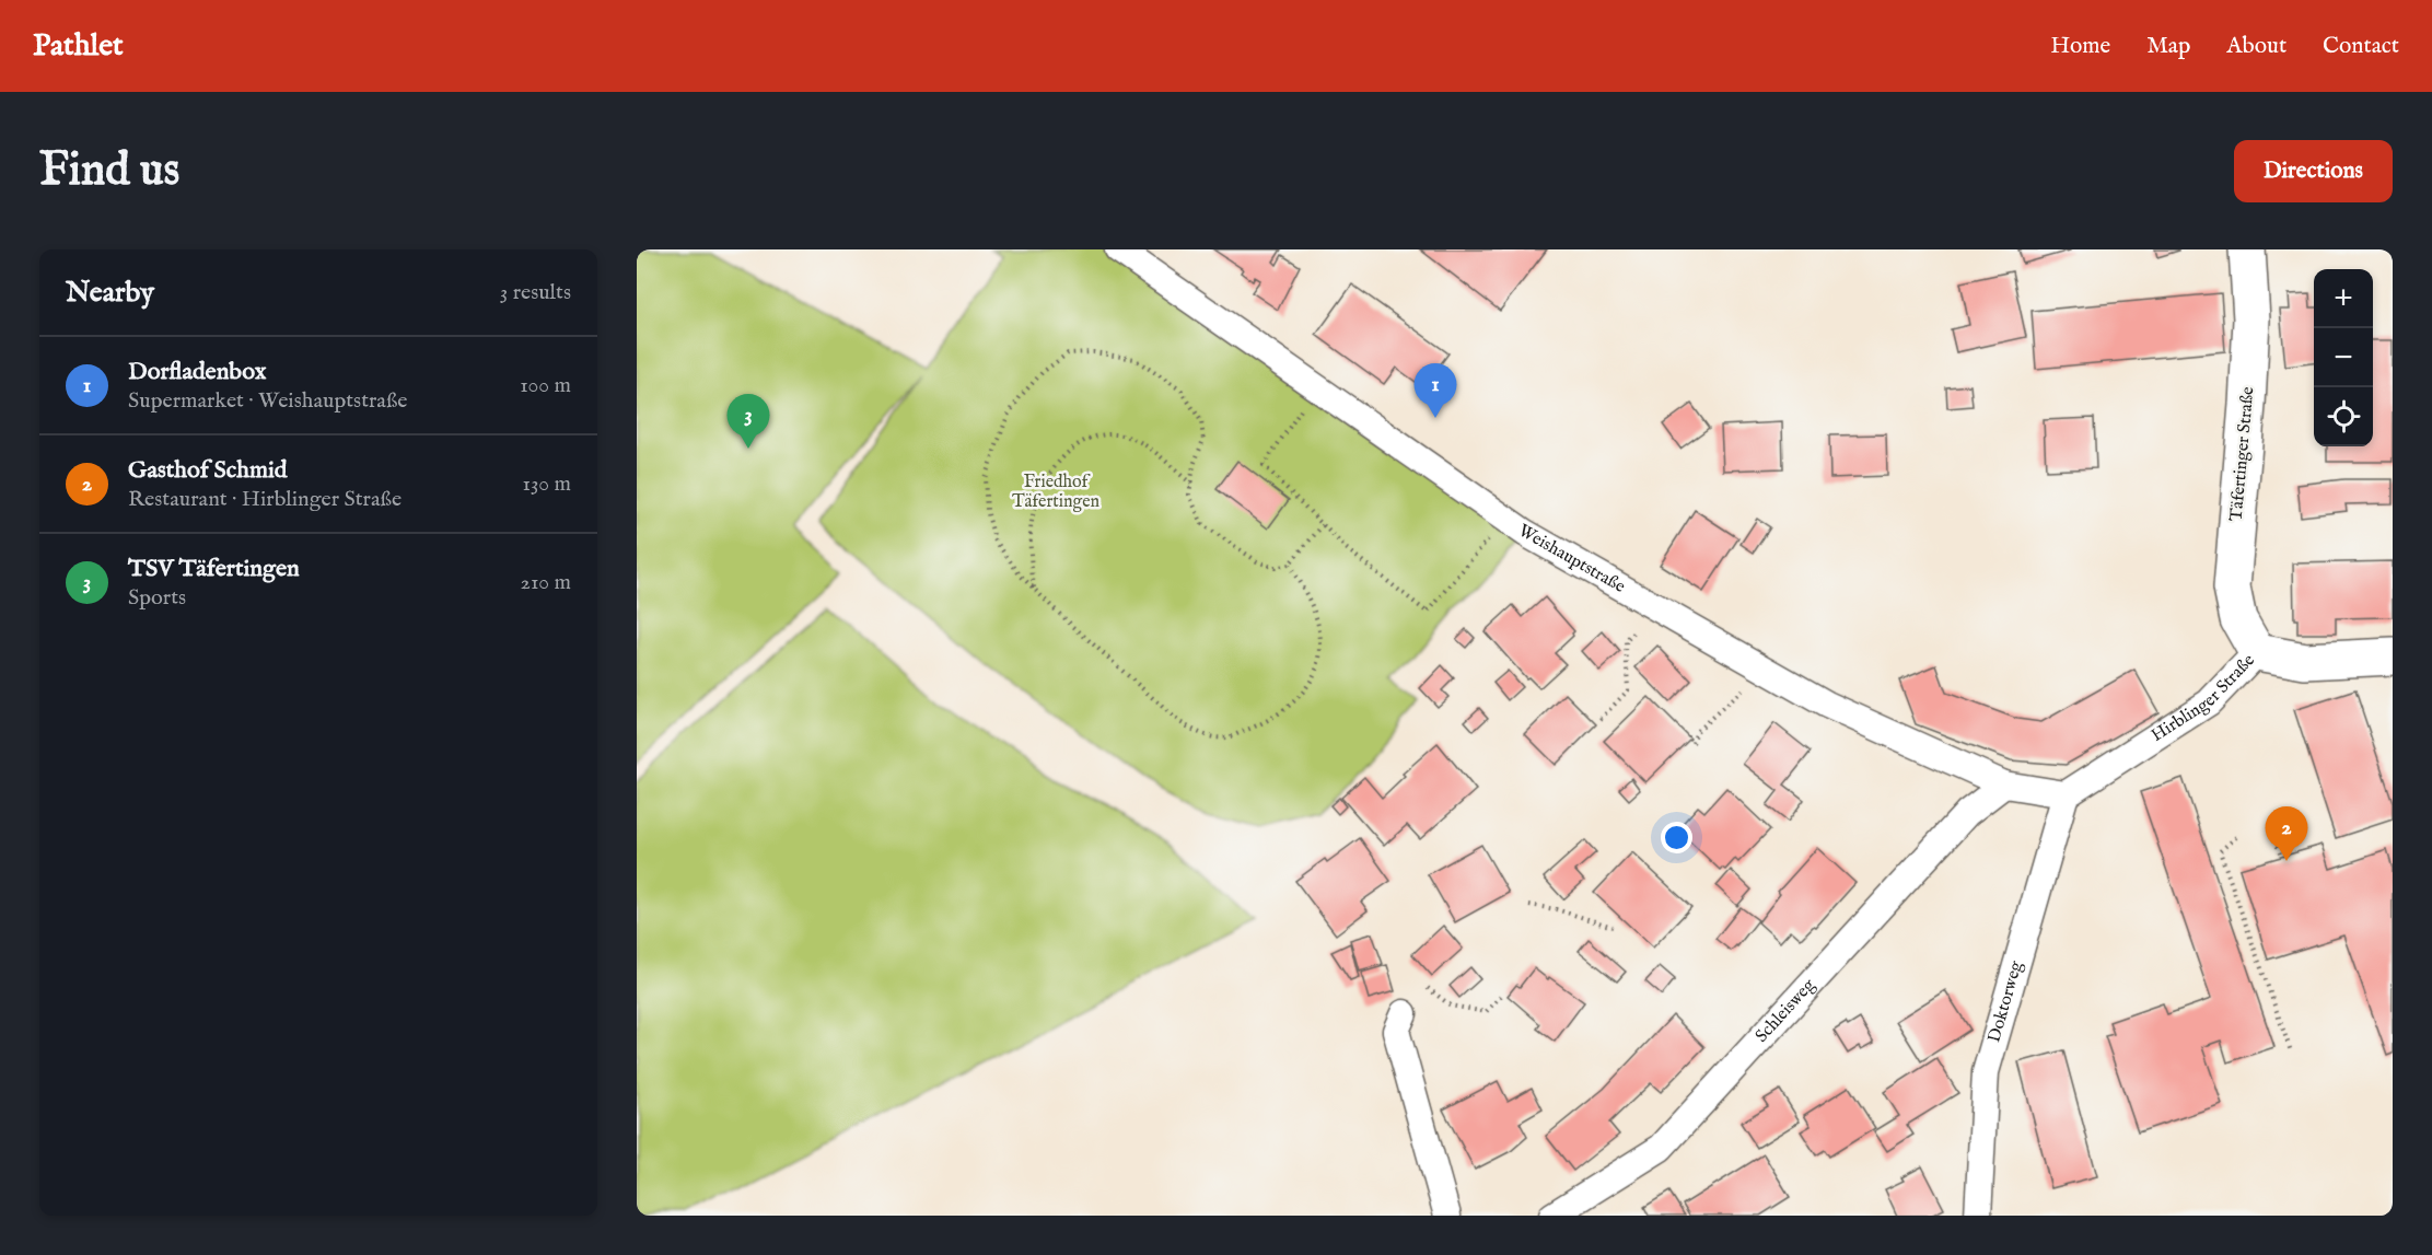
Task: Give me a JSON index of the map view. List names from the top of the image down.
{
  "streets": {
    "street": [
      "Täfertinger Straße",
      "Weishauptstraße",
      "Hirblinger Straße",
      "Doktorweg",
      "Schleisweg"
    ]
  },
  "crossings": [
    ["Täfertinger Straße", "Hirblinger Straße"],
    ["Weishauptstraße", "Hirblinger Straße"],
    ["Weishauptstraße", "Doktorweg"],
    ["Weishauptstraße", "Schleisweg"],
    ["Hirblinger Straße", "Doktorweg"]
  ],
  "parks": ["Friedhof Täfertingen"],
  "page": {
    "header": "Pathlet",
    "nav": [
      "Home",
      "Map",
      "About",
      "Contact"
    ],
    "buttons": "Directions",
    "title": "Find us",
    "heading": ["Nearby", "3 results"],
    "map_buttons": ["+", "−"],
    "list": [
      {
        "mark": "1",
        "name": "Dorfladenbox",
        "note": "Supermarket · Weishauptstraße",
        "value": "100 m"
      },
      {
        "mark": "2",
        "name": "Gasthof Schmid",
        "note": "Restaurant · Hirblinger Straße",
        "value": "130 m"
      },
      {
        "mark": "3",
        "name": "TSV Täfertingen",
        "note": "Sports",
        "value": "210 m"
      }
    ],
    "pins": ["1", "3", "2"]
  }
}
